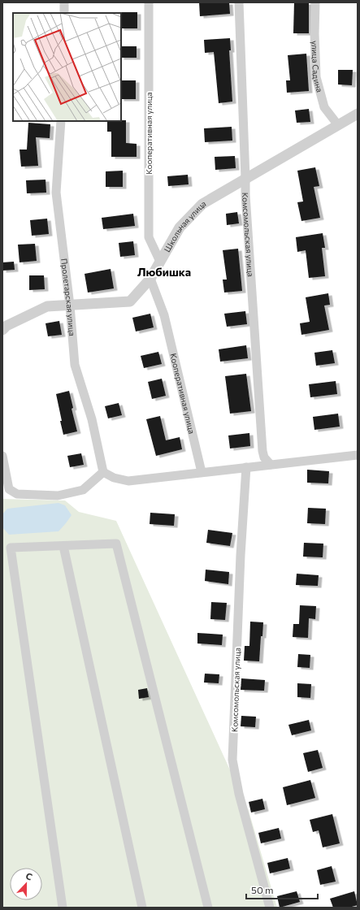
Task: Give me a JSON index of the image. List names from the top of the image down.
{
  "streets": {
    "street": [
      "улица Садина",
      "Кооперативная улица",
      "Школьная улица",
      "Комсомольская улица",
      "Пролетарская улица"
    ]
  },
  "crossings": [
    ["улица Садина", "Школьная улица"],
    ["Кооперативная улица", "Школьная улица"],
    ["Школьная улица", "Комсомольская улица"],
    ["Школьная улица", "Пролетарская улица"]
  ],
  "districts": ["Любишка"],
  "scale_bar": "50 m",
  "north": "top"
}
